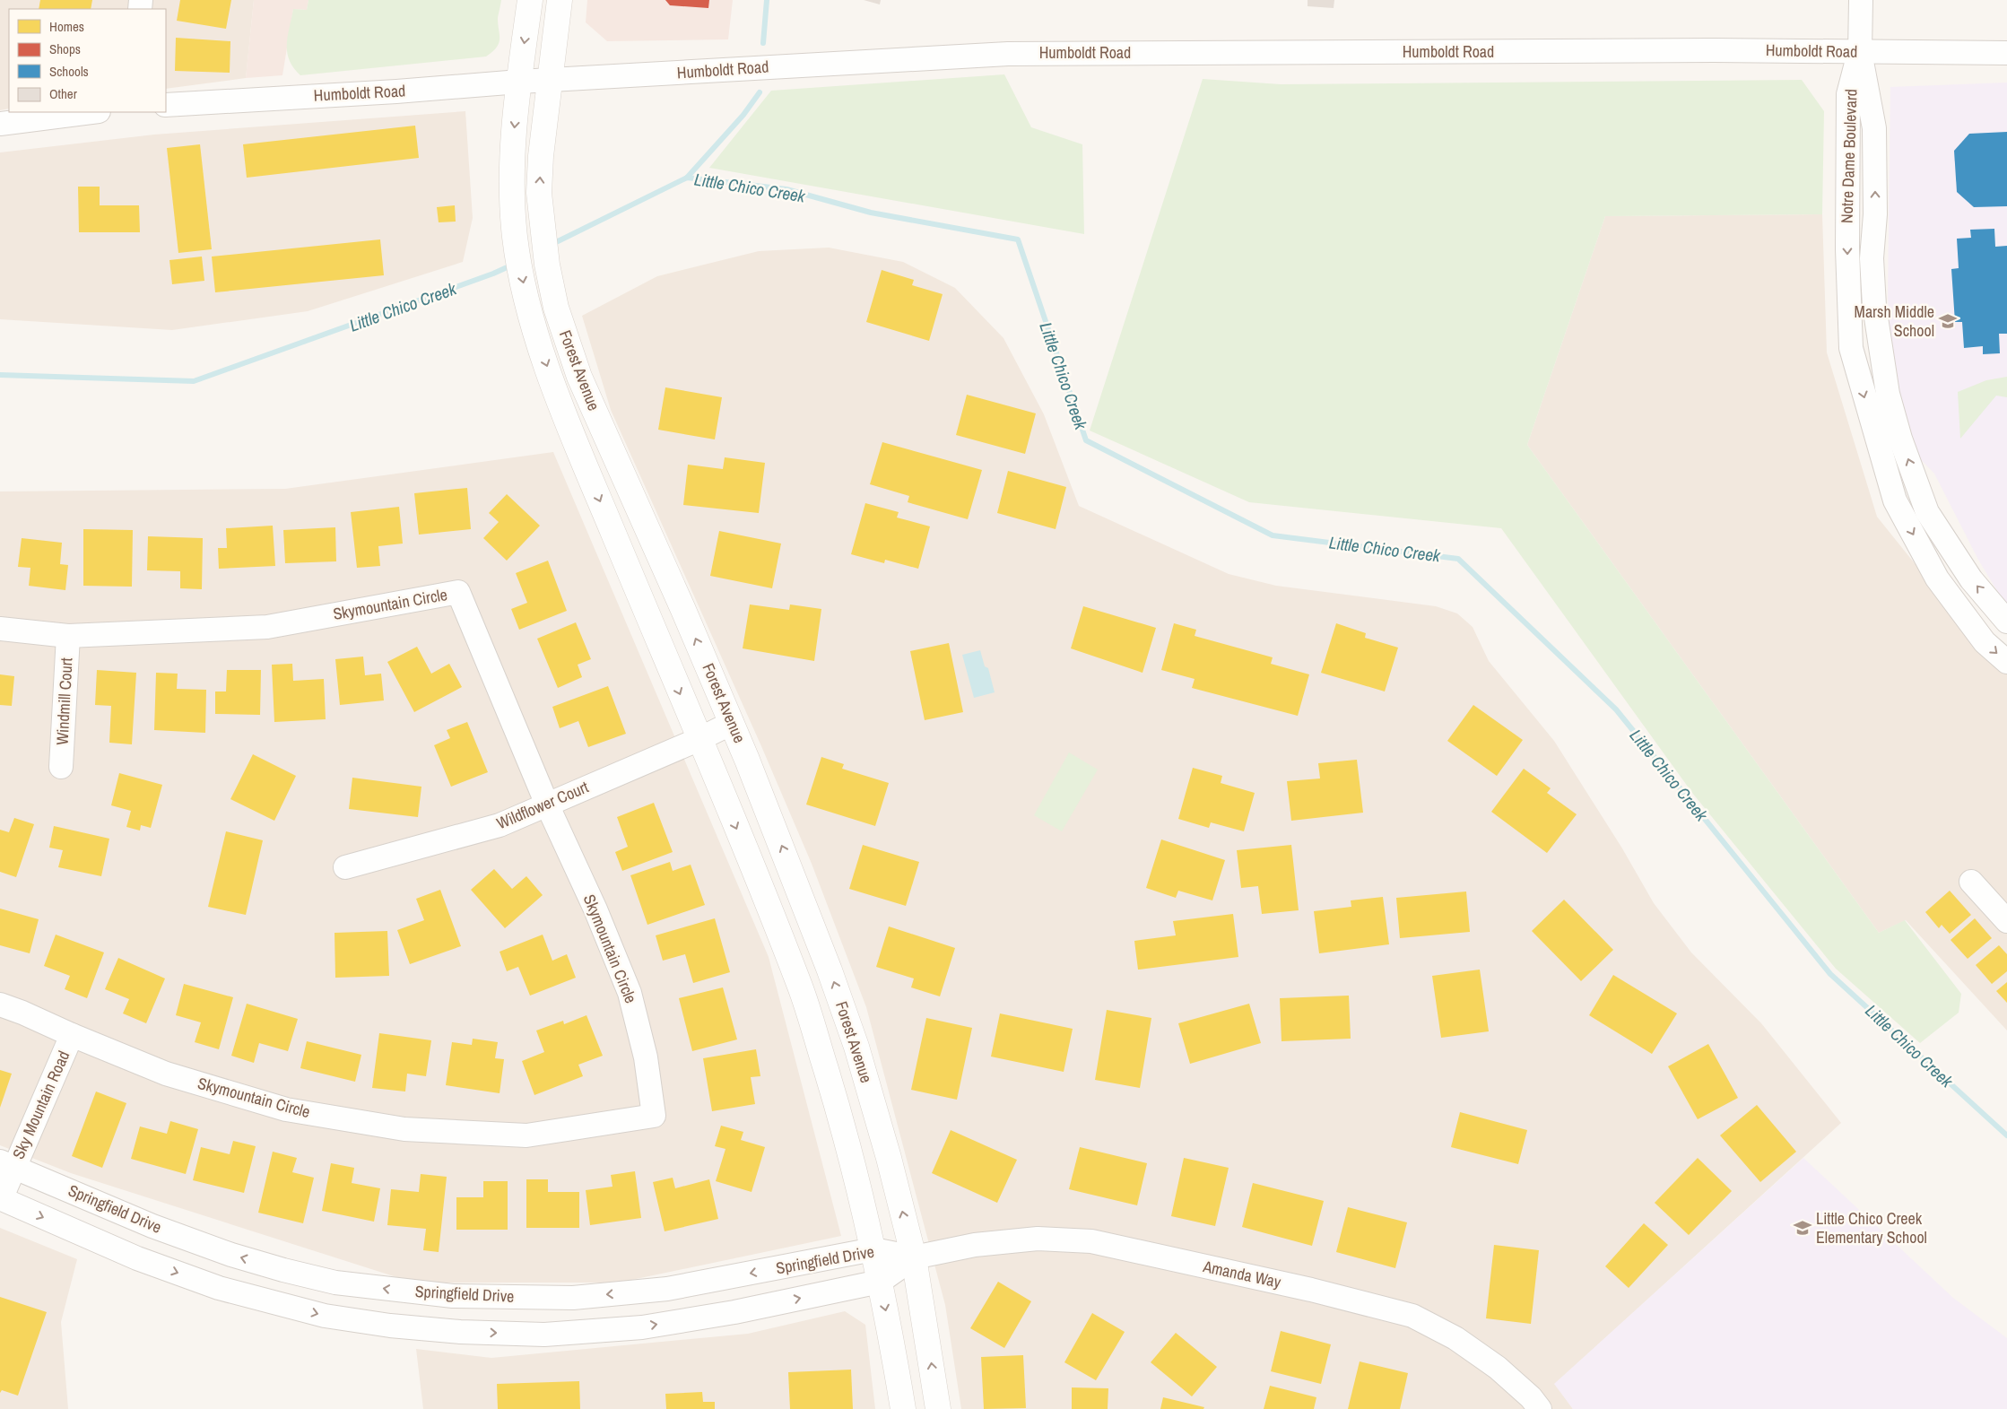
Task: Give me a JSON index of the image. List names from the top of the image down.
{
  "streets": {
    "street": [
      "Humboldt Road",
      "Notre Dame Boulevard",
      "Forest Avenue",
      "Skymountain Circle",
      "Windmill Court",
      "Wildflower Court",
      "Sky Mountain Road",
      "Springfield Drive",
      "Amanda Way"
    ]
  },
  "crossings": [
    ["Humboldt Road", "Notre Dame Boulevard"],
    ["Humboldt Road", "Forest Avenue"],
    ["Forest Avenue", "Wildflower Court"],
    ["Forest Avenue", "Springfield Drive"],
    ["Forest Avenue", "Amanda Way"],
    ["Skymountain Circle", "Windmill Court"],
    ["Skymountain Circle", "Wildflower Court"],
    ["Skymountain Circle", "Sky Mountain Road"],
    ["Sky Mountain Road", "Springfield Drive"],
    ["Springfield Drive", "Amanda Way"]
  ],
  "water": ["Little Chico Creek"],
  "places": {
    "school or university": ["Marsh Middle School", "Little Chico Creek Elementary School"]
  },
  "legend": [
    "Homes",
    "Shops",
    "Schools",
    "Other"
  ]
}
